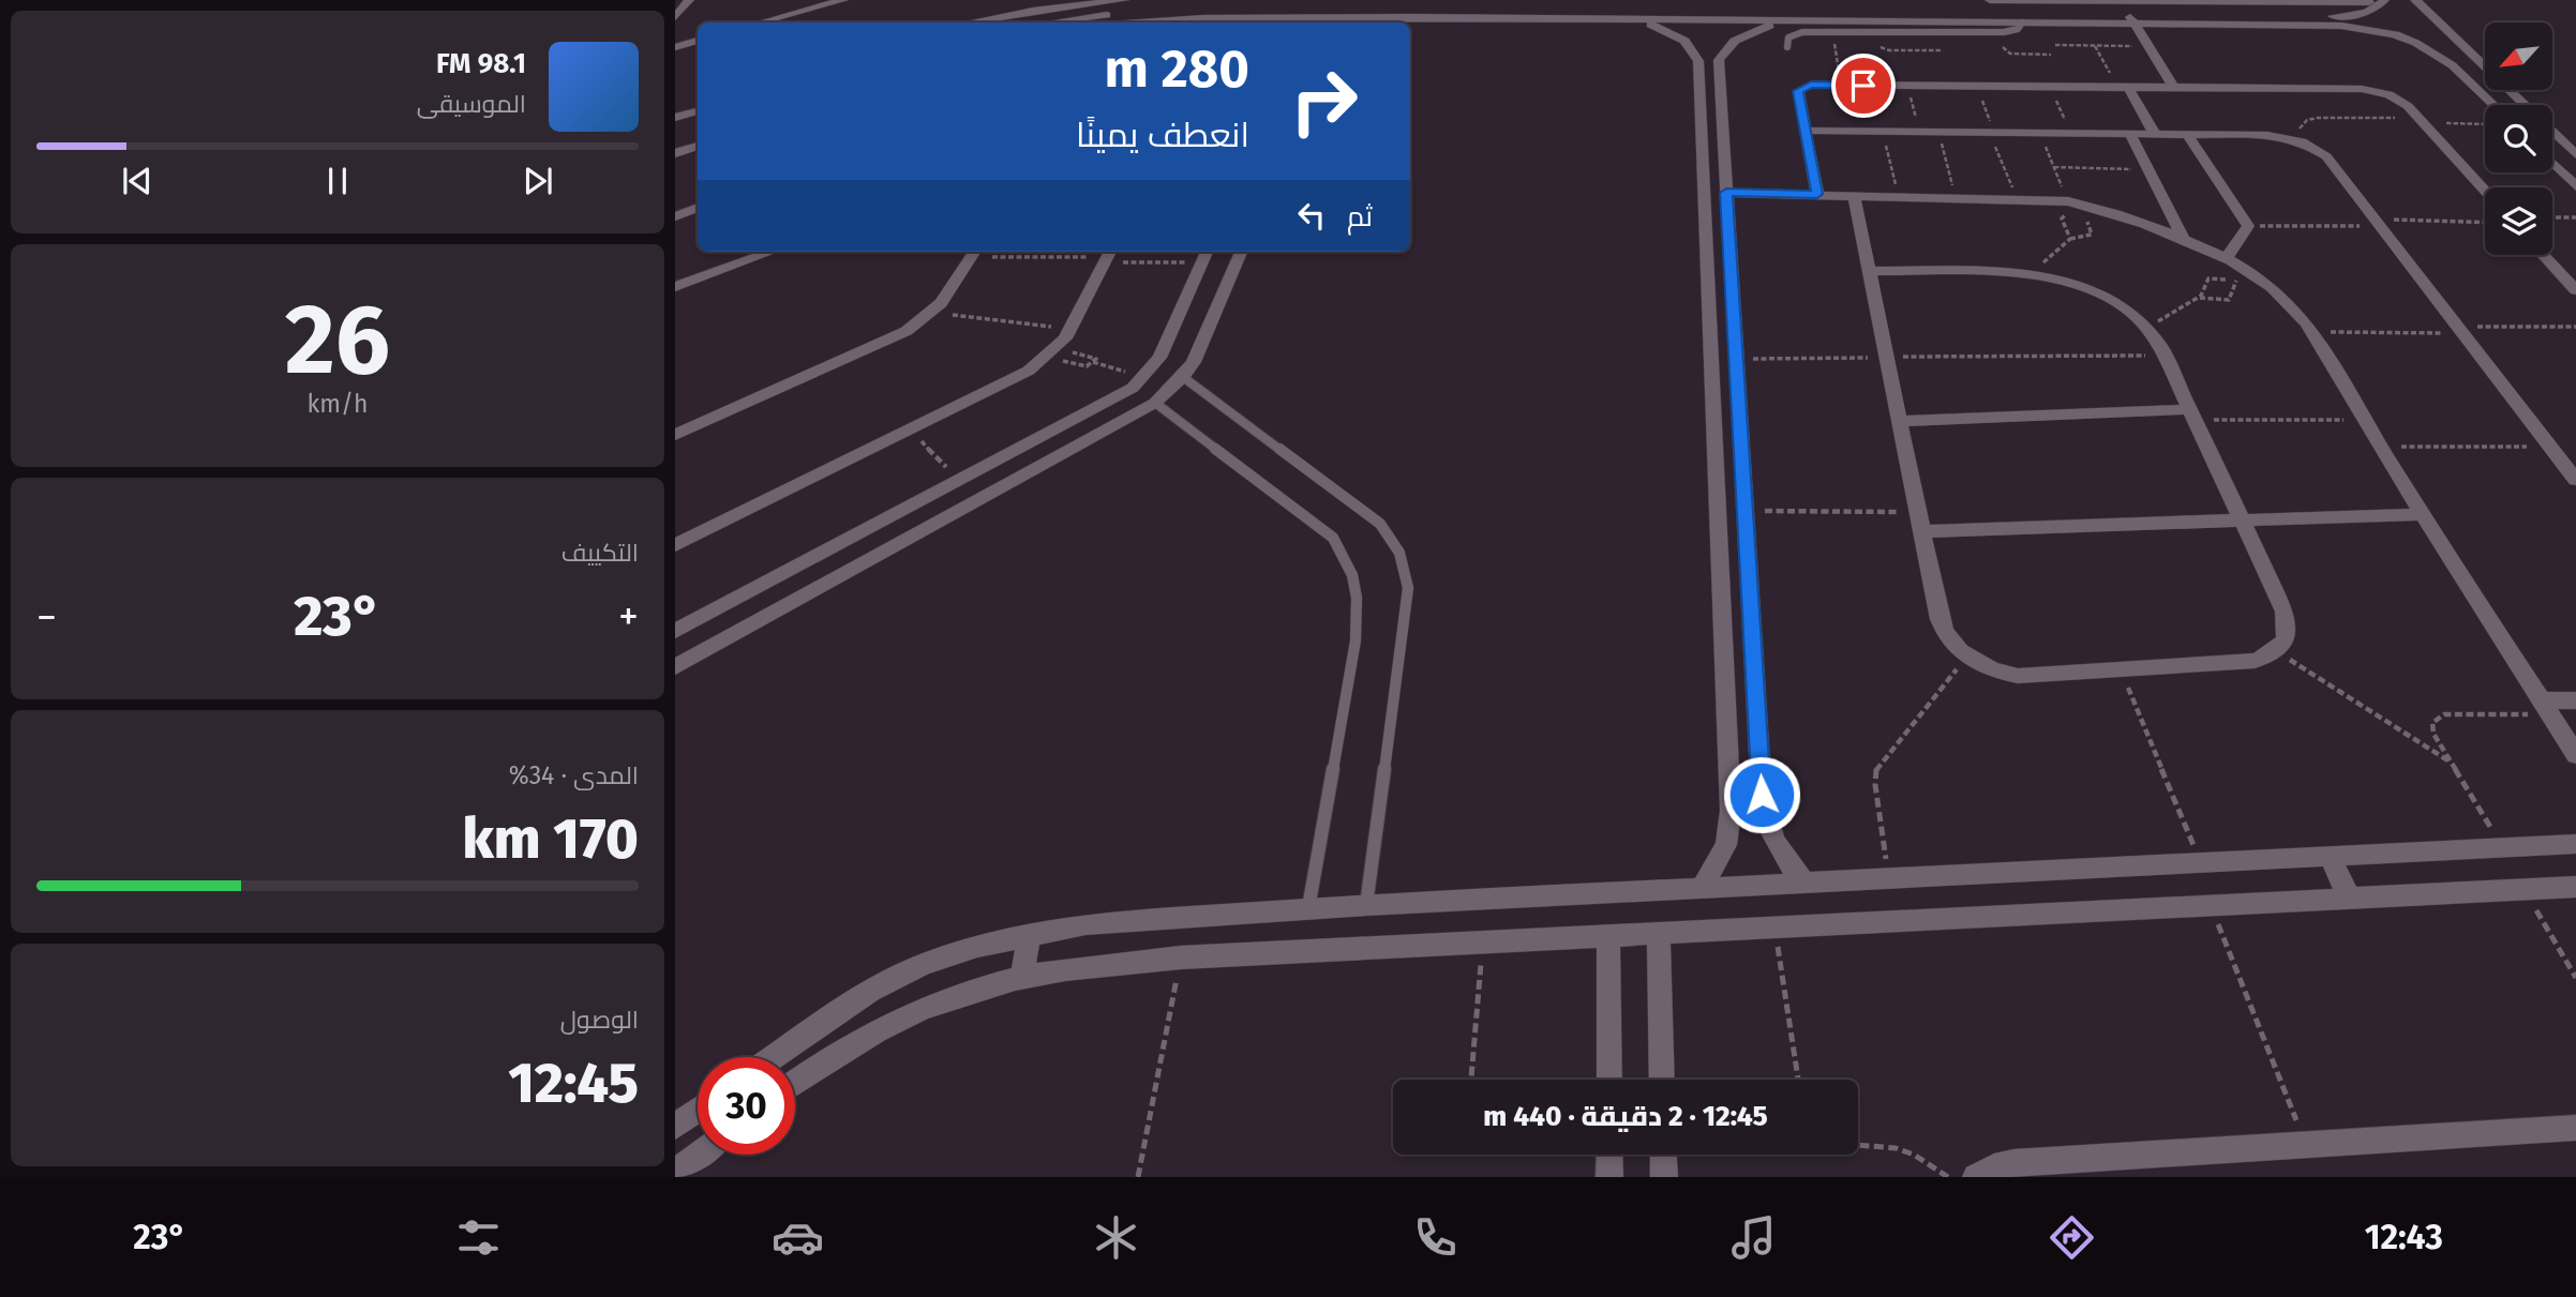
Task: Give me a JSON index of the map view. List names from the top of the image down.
{
  "north": "bottom left",
  "page": {
    "turn": ["280 m", "انعطف يمينًا"],
    "song": ["98.1 FM", "الموسيقى"],
    "then": "ثم",
    "tile": [
      ["26", "km/h"],
      "التكييف",
      ["المدى · 34%", "170 km"],
      ["الوصول", "12:45"]
    ],
    "heat": ["−", "23°", "+"],
    "limit": "30",
    "trip": "12:45 · 2 دقيقة · 440 m",
    "tabs": ["12:43", "23°"]
  }
}
